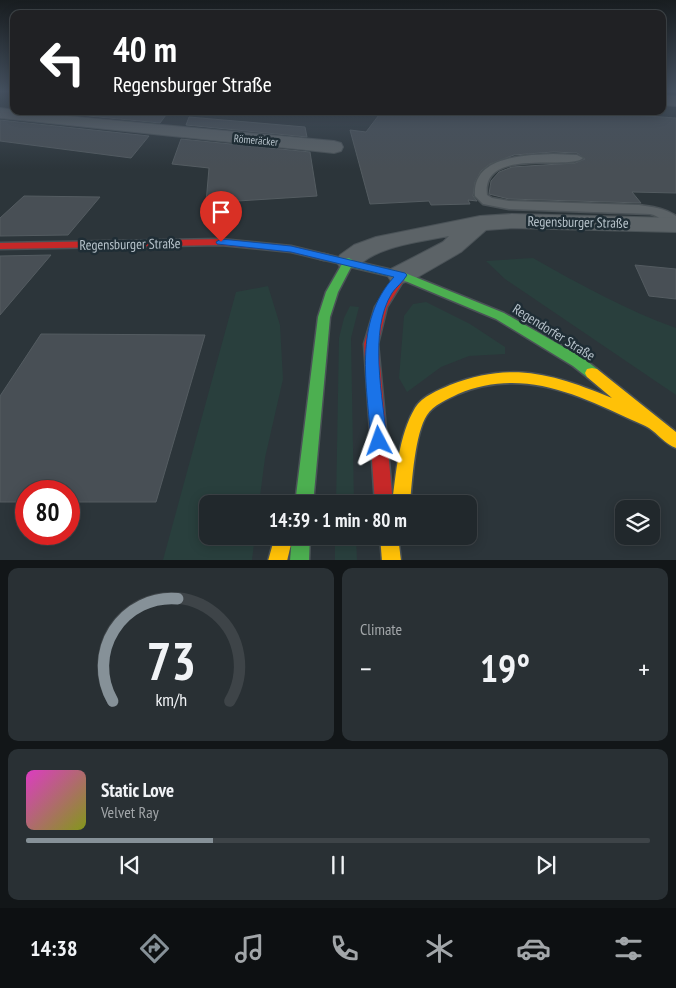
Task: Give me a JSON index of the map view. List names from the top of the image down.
{
  "streets": {
    "main road": ["Regensburger Straße", "Regendorfer Straße"],
    "street": ["Römeräcker"]
  },
  "crossings": [
    ["Regensburger Straße", "Regendorfer Straße"]
  ],
  "page": {
    "turn": ["40 m", "Regensburger Straße"],
    "limit": "80",
    "trip": "14:39 · 1 min · 80 m",
    "tile": "Climate",
    "heat": ["−", "19°", "+"],
    "song": ["Static Love", "Velvet Ray"],
    "tabs": "14:38",
    "gauge": ["73", "km/h"]
  }
}
